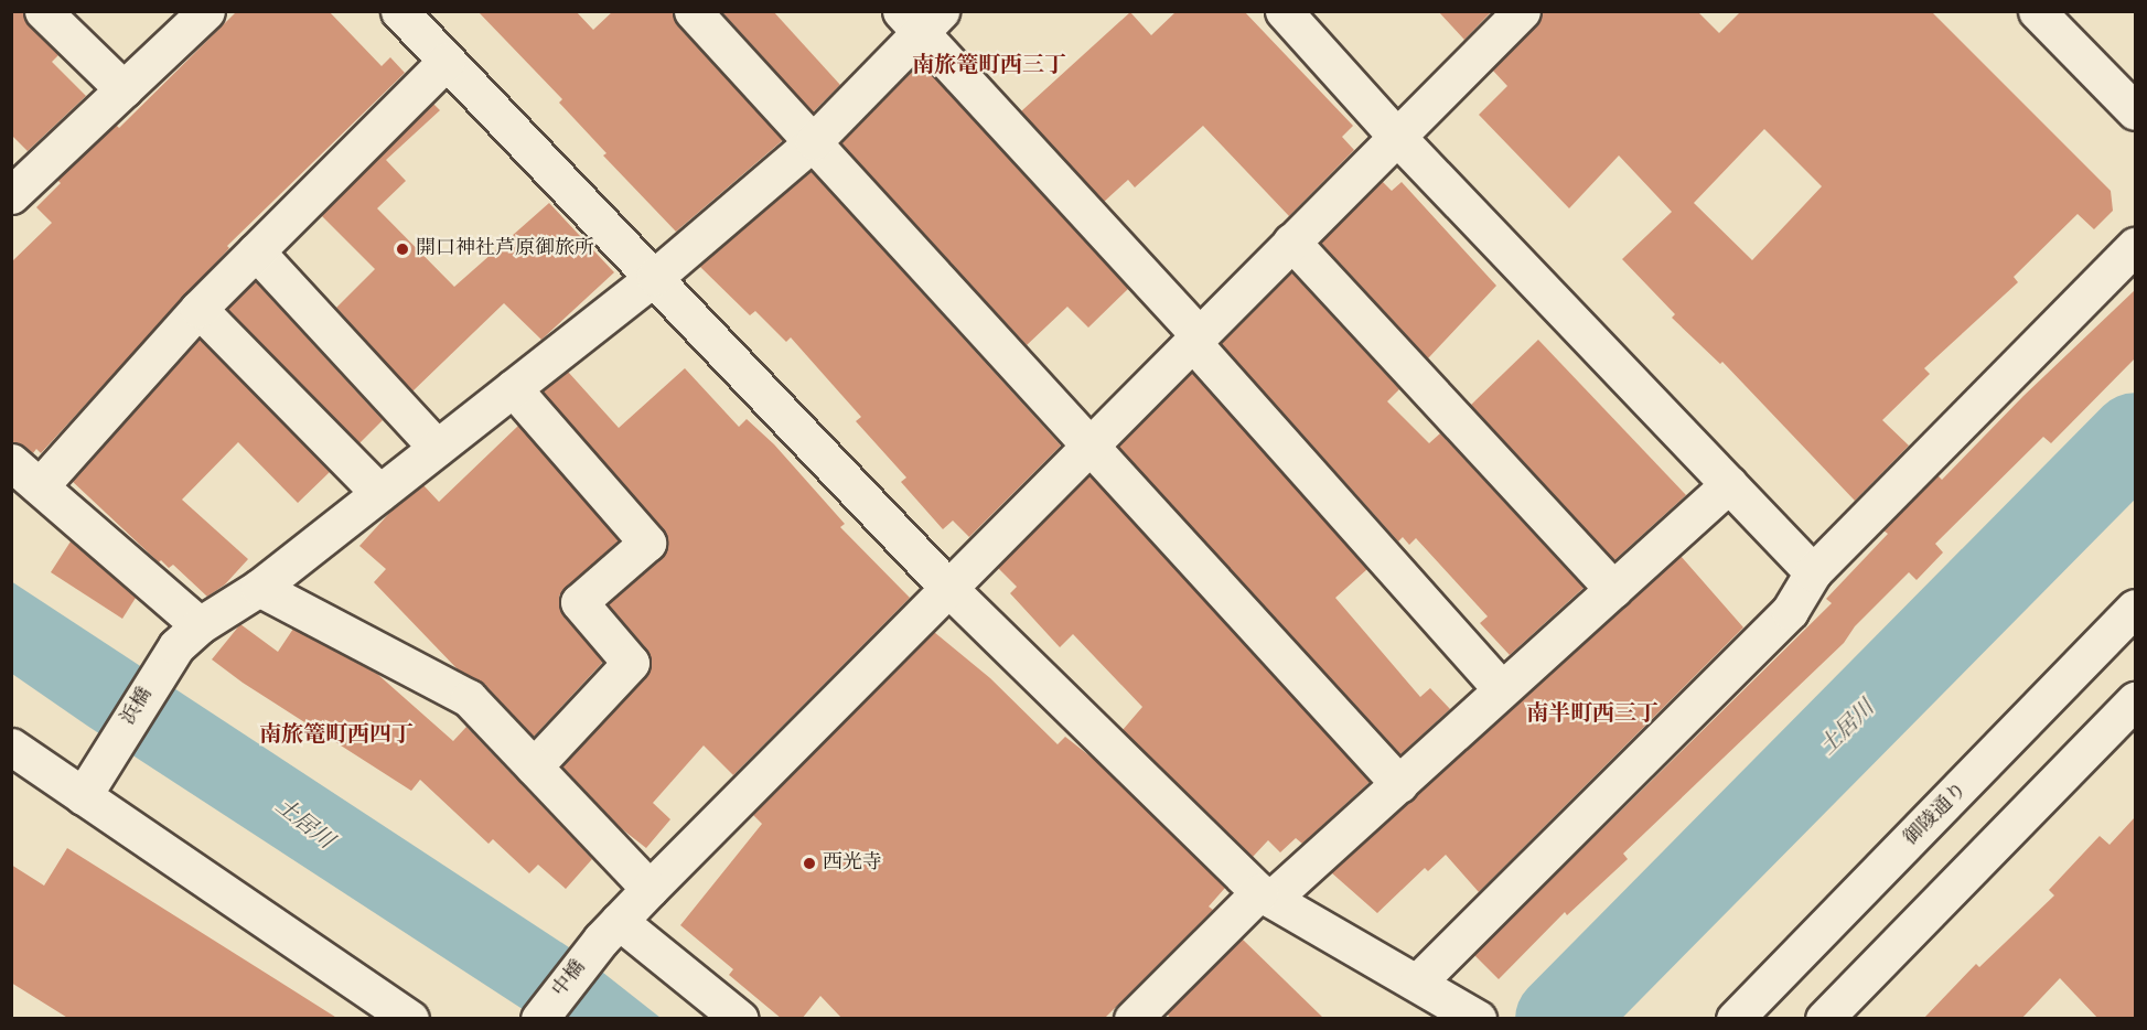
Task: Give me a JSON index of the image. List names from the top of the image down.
{
  "streets": {
    "street": ["浜橋", "御陵通り", "中橋"]
  },
  "districts": ["南旅篭町西三丁", "南半町西三丁", "南旅篭町西四丁"],
  "water": ["土居川"],
  "places": ["開口神社芦原御旅所", "西光寺"]
}
